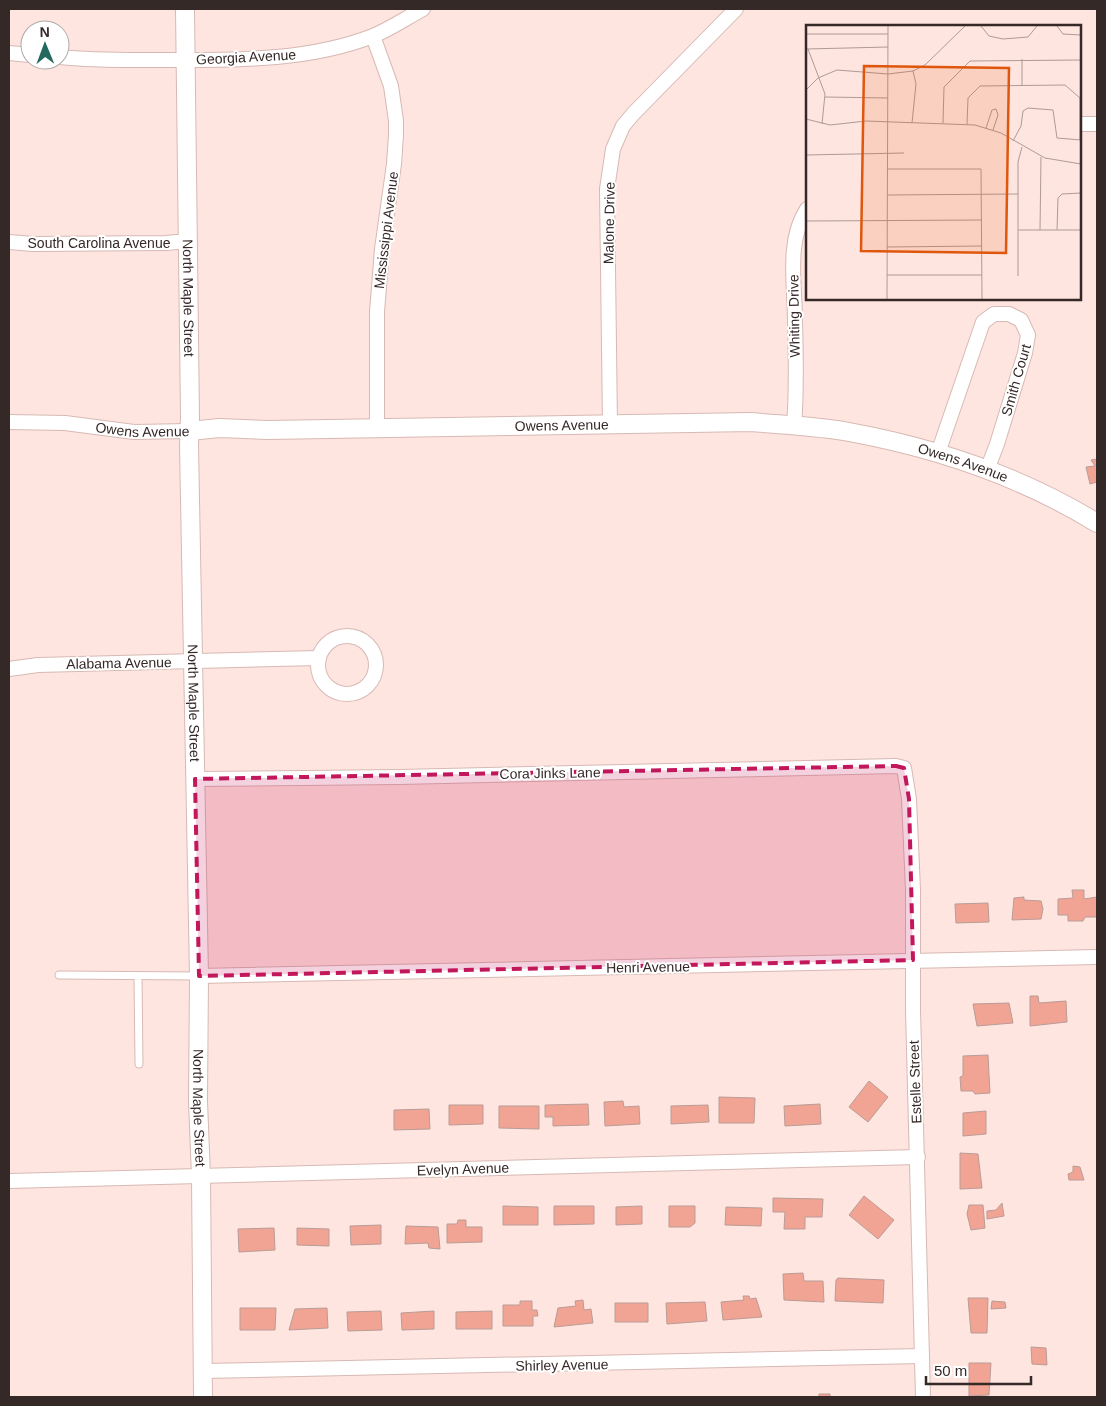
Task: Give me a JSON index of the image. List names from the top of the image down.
{
  "streets": {
    "street": [
      "Georgia Avenue",
      "Malone Drive",
      "Mississippi Avenue",
      "South Carolina Avenue",
      "North Maple Street",
      "Whiting Drive",
      "Smith Court",
      "Owens Avenue",
      "Alabama Avenue",
      "Cora Jinks Lane",
      "Henri Avenue",
      "Estelle Street",
      "Evelyn Avenue",
      "Shirley Avenue"
    ]
  },
  "crossings": [
    ["Georgia Avenue", "Mississippi Avenue"],
    ["Georgia Avenue", "North Maple Street"],
    ["Malone Drive", "Owens Avenue"],
    ["Mississippi Avenue", "Owens Avenue"],
    ["South Carolina Avenue", "North Maple Street"],
    ["North Maple Street", "Owens Avenue"],
    ["North Maple Street", "Alabama Avenue"],
    ["North Maple Street", "Cora Jinks Lane"],
    ["North Maple Street", "Henri Avenue"],
    ["North Maple Street", "Evelyn Avenue"],
    ["North Maple Street", "Shirley Avenue"],
    ["Whiting Drive", "Owens Avenue"],
    ["Smith Court", "Owens Avenue"],
    ["Cora Jinks Lane", "Estelle Street"],
    ["Henri Avenue", "Estelle Street"],
    ["Estelle Street", "Evelyn Avenue"],
    ["Estelle Street", "Shirley Avenue"]
  ],
  "scale_bar": "50 m",
  "north": "top"
}
